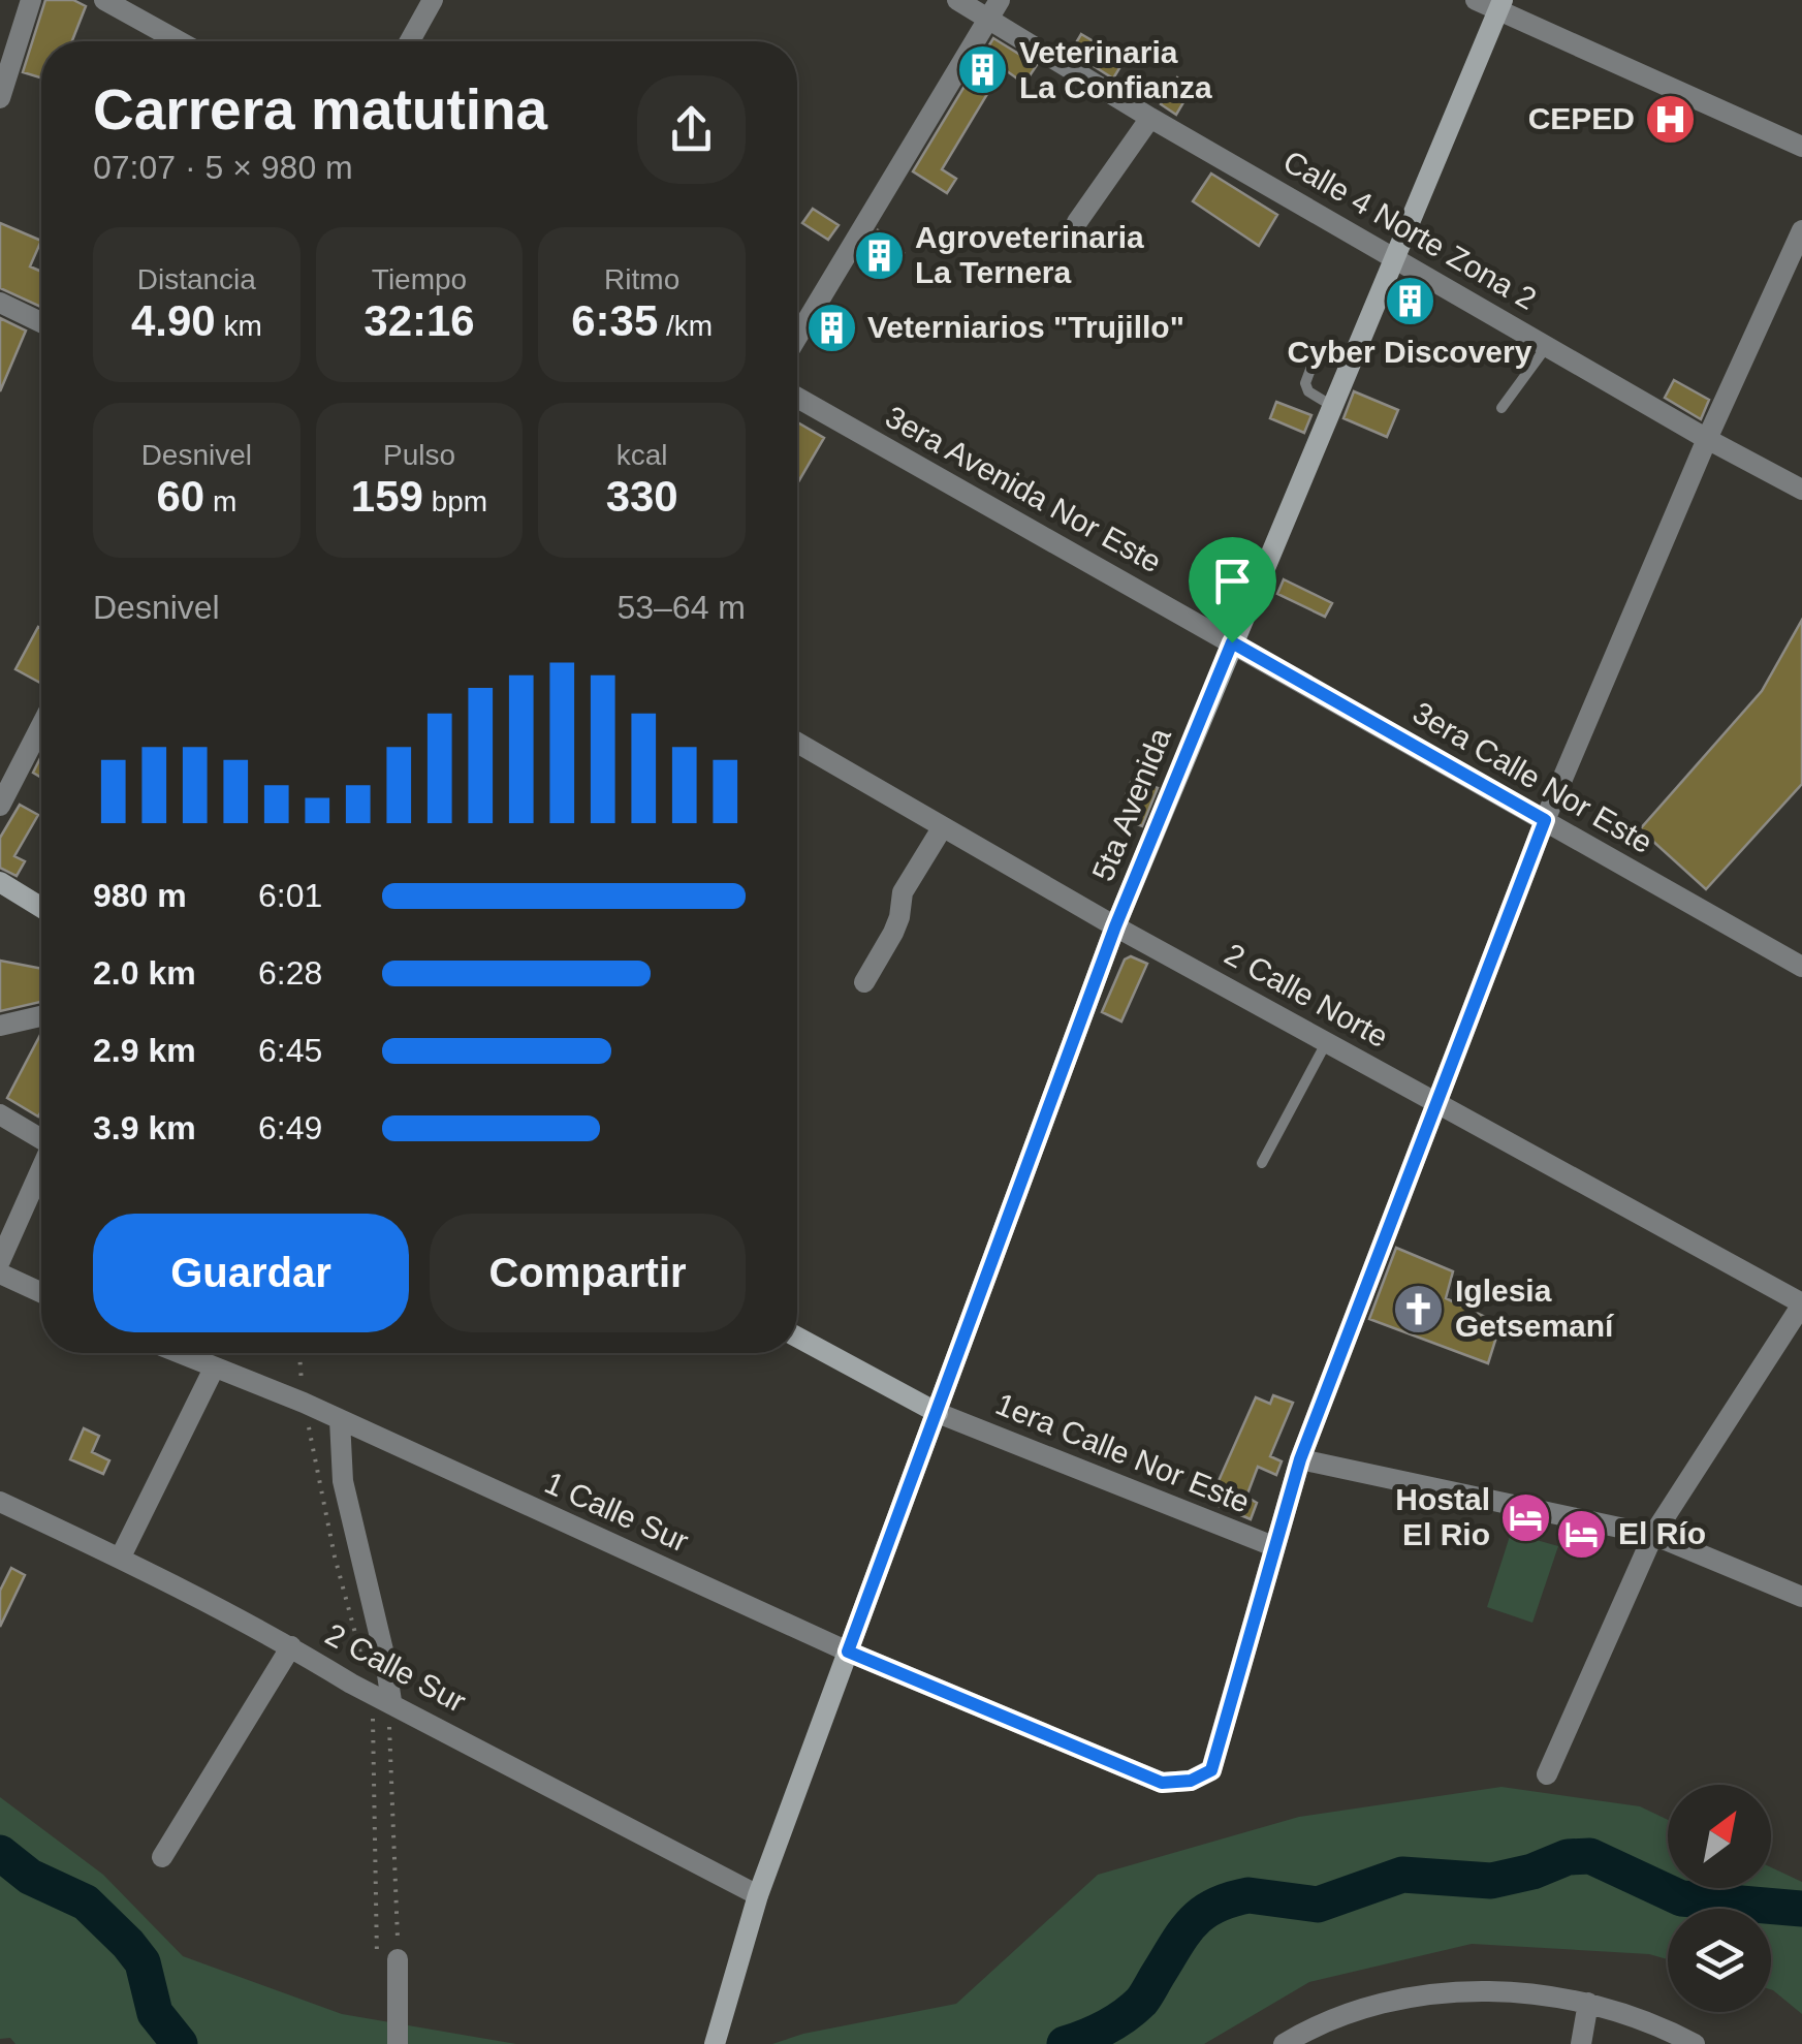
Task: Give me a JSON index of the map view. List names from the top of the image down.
{
  "streets": {
    "street": [
      "Calle 4 Norte Zona 2",
      "3era Avenida Nor Este",
      "3era Calle Nor Este",
      "5ta Avenida",
      "2 Calle Norte",
      "1era Calle Nor Este",
      "1 Calle Sur",
      "2 Calle Sur"
    ]
  },
  "crossings": [
    ["Calle 4 Norte Zona 2", "5ta Avenida"],
    ["3era Avenida Nor Este", "3era Calle Nor Este"],
    ["3era Avenida Nor Este", "5ta Avenida"],
    ["3era Calle Nor Este", "5ta Avenida"],
    ["5ta Avenida", "2 Calle Norte"],
    ["5ta Avenida", "1era Calle Nor Este"],
    ["5ta Avenida", "1 Calle Sur"],
    ["5ta Avenida", "2 Calle Sur"],
    ["1era Calle Nor Este", "1 Calle Sur"]
  ],
  "places": {
    "building": [
      "Veterinaria La Confianza",
      "Agroveterinaria La Ternera",
      "Cyber Discovery",
      "Veterniarios \"Trujillo\""
    ],
    "hospital": ["CEPED"],
    "church": ["Iglesia Getsemaní"],
    "hotel": ["Hostal El Rio", "El Río"]
  },
  "north": "top right",
  "page": {
    "heading": ["Carrera matutina", "07:07 · 5 × 980 m"],
    "stats": [
      ["Distancia", "4.90 km"],
      ["Tiempo", "32:16"],
      ["Ritmo", "6:35 /km"],
      ["Desnivel", "60 m"],
      ["Pulso", "159 bpm"],
      ["kcal", "330"]
    ],
    "chart": ["Desnivel", "53–64 m"],
    "list": [
      {
        "name": "980 m",
        "note": "6:01"
      },
      {
        "name": "2.0 km",
        "note": "6:28"
      },
      {
        "name": "2.9 km",
        "note": "6:45"
      },
      {
        "name": "3.9 km",
        "note": "6:49"
      }
    ],
    "buttons": ["Guardar", "Compartir"]
  }
}
